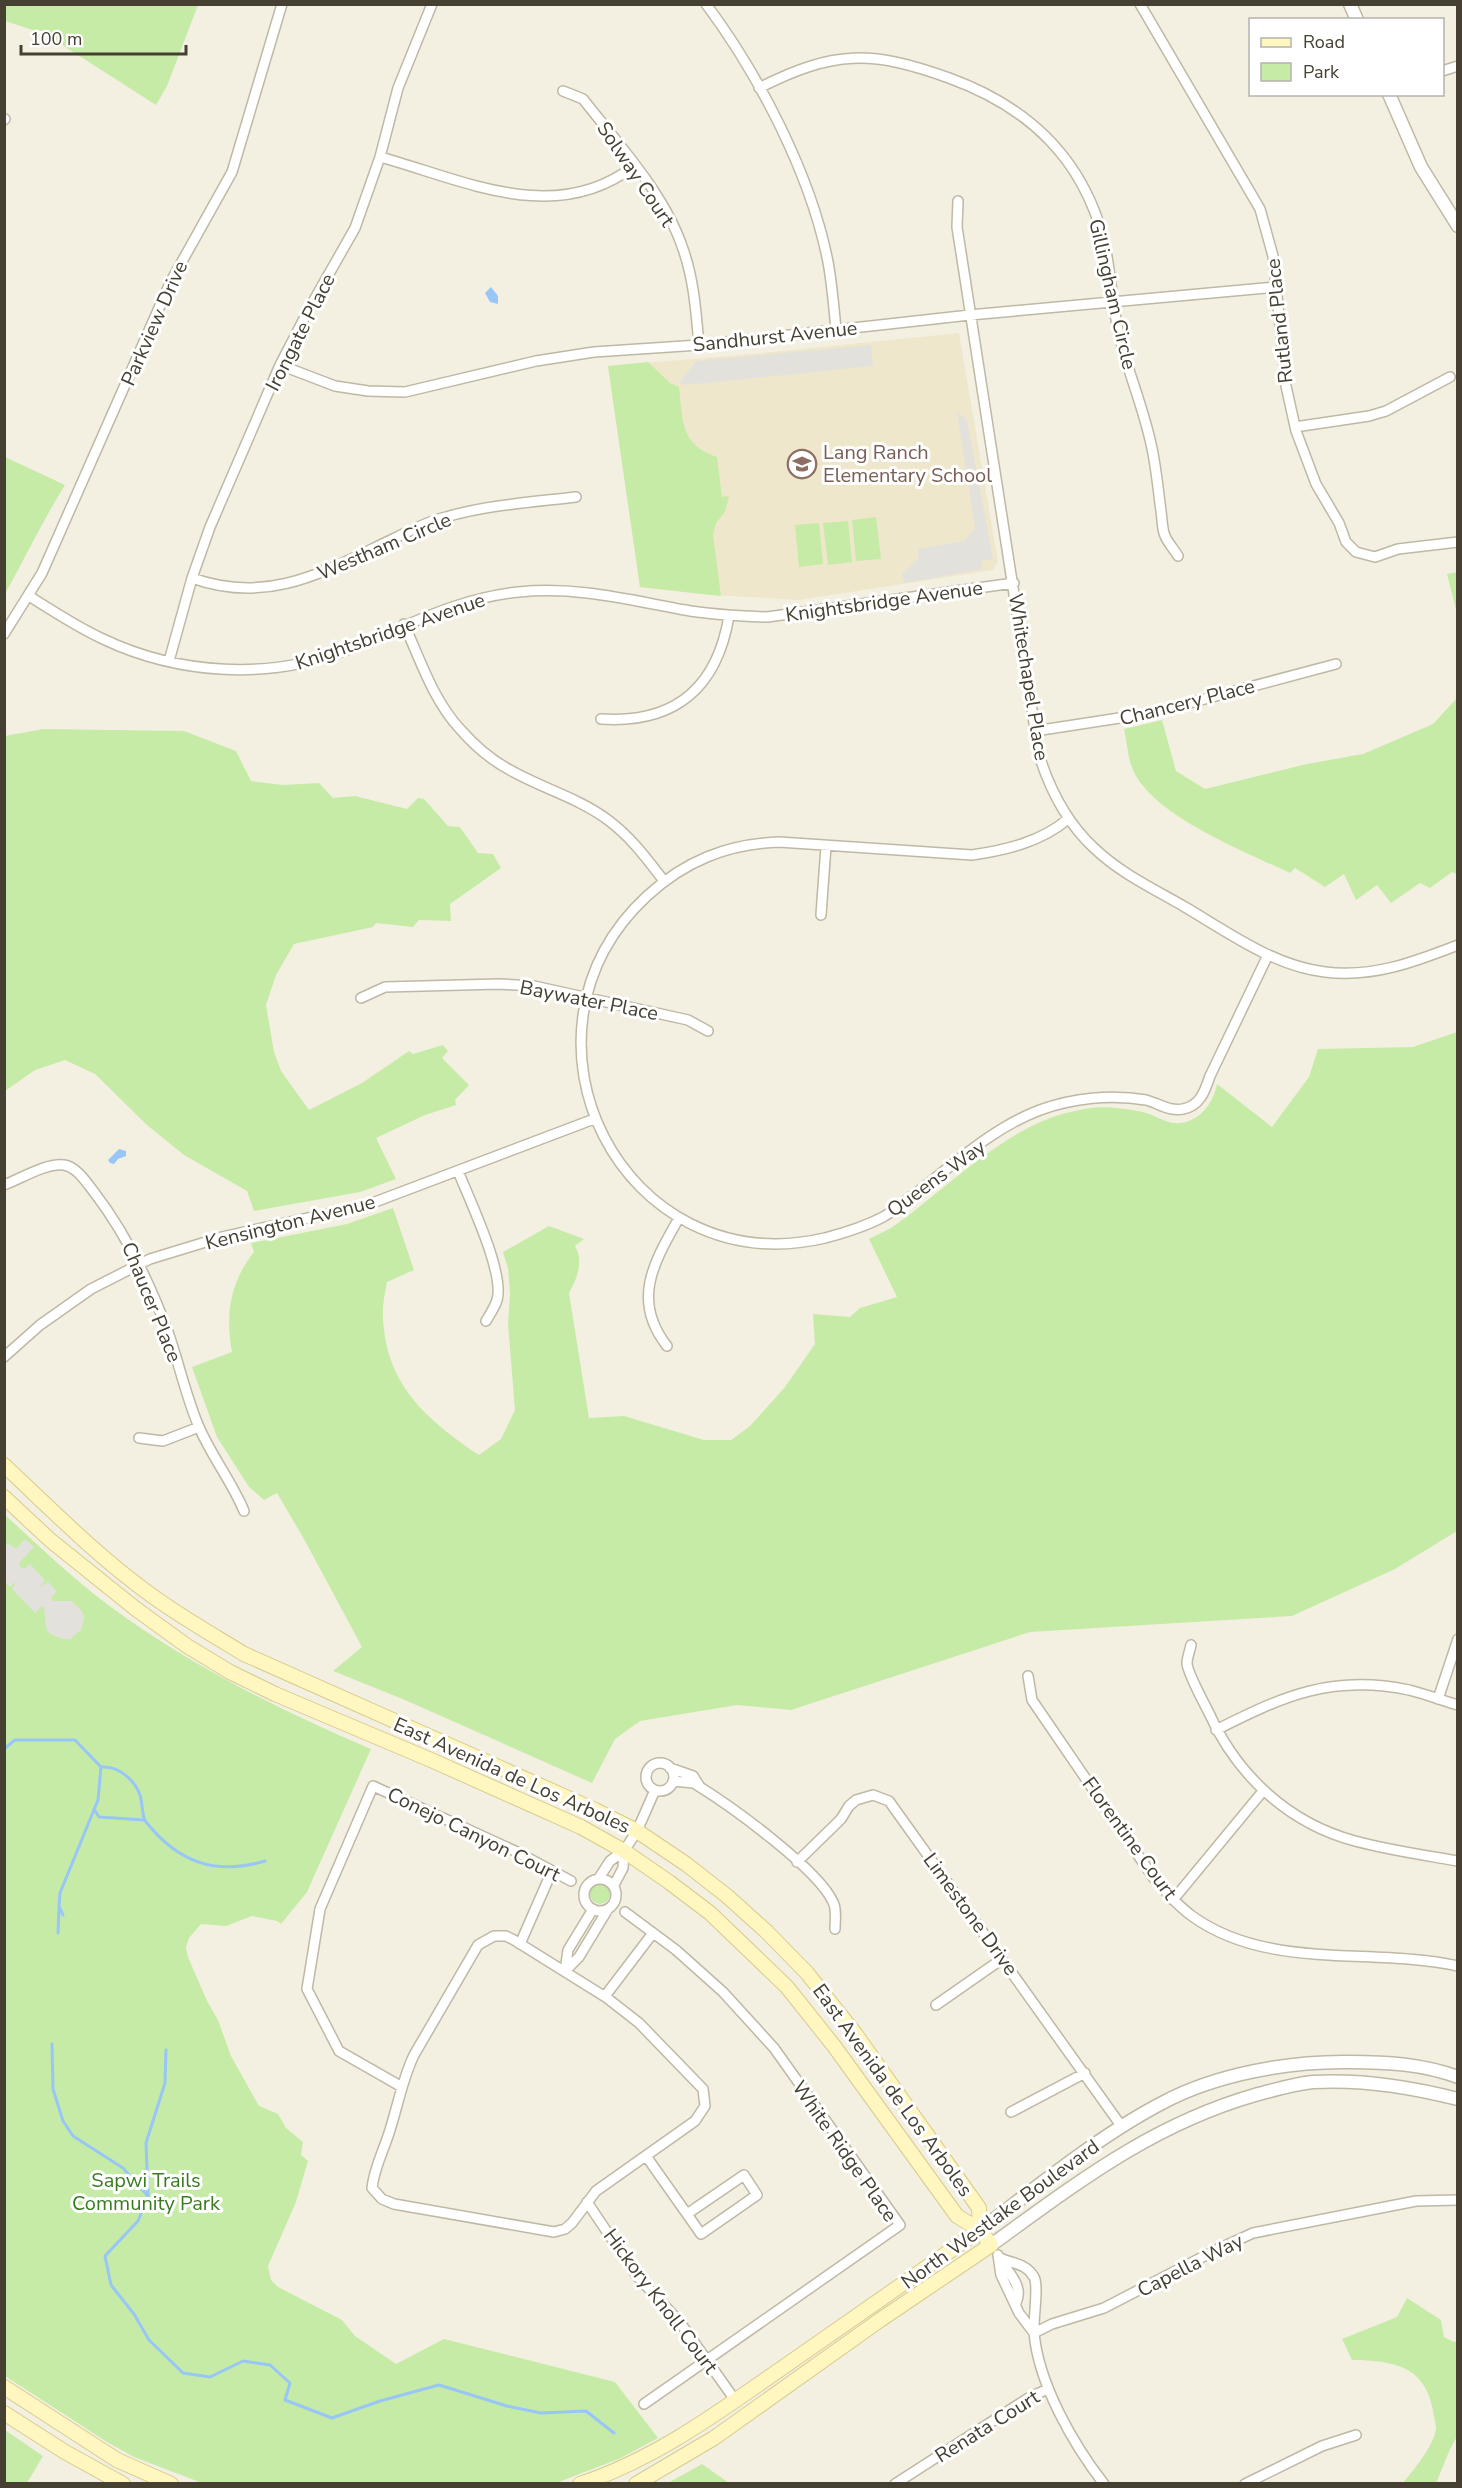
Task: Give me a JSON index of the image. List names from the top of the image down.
{
  "streets": {
    "main road": ["East Avenida de Los Arboles", "North Westlake Boulevard"],
    "street": [
      "Solway Court",
      "Gillingham Circle",
      "Rutland Place",
      "Parkview Drive",
      "Irongate Place",
      "Sandhurst Avenue",
      "Westham Circle",
      "Knightsbridge Avenue",
      "Whitechapel Place",
      "Chancery Place",
      "Baywater Place",
      "Queens Way",
      "Kensington Avenue",
      "Chaucer Place",
      "Conejo Canyon Court",
      "Florentine Court",
      "Limestone Drive",
      "White Ridge Place",
      "Capella Way",
      "Hickory Knoll Court",
      "Renata Court"
    ]
  },
  "crossings": [
    ["Solway Court", "Sandhurst Avenue"],
    ["Gillingham Circle", "Sandhurst Avenue"],
    ["Rutland Place", "Sandhurst Avenue"],
    ["Parkview Drive", "Knightsbridge Avenue"],
    ["Irongate Place", "Sandhurst Avenue"],
    ["Irongate Place", "Westham Circle"],
    ["Irongate Place", "Knightsbridge Avenue"],
    ["Sandhurst Avenue", "Whitechapel Place"],
    ["Knightsbridge Avenue", "Whitechapel Place"],
    ["Whitechapel Place", "Chancery Place"],
    ["Whitechapel Place", "Queens Way"],
    ["Baywater Place", "Queens Way"],
    ["Queens Way", "Kensington Avenue"],
    ["Kensington Avenue", "Chaucer Place"],
    ["East Avenida de Los Arboles", "North Westlake Boulevard"],
    ["East Avenida de Los Arboles", "Capella Way"],
    ["East Avenida de Los Arboles", "Renata Court"],
    ["Limestone Drive", "North Westlake Boulevard"],
    ["White Ridge Place", "Hickory Knoll Court"],
    ["North Westlake Boulevard", "Hickory Knoll Court"]
  ],
  "parks": ["Sapwi Trails Community Park"],
  "places": {
    "school or university": ["Lang Ranch Elementary School"]
  },
  "legend": ["Road", "Park"],
  "scale_bar": "100 m"
}
